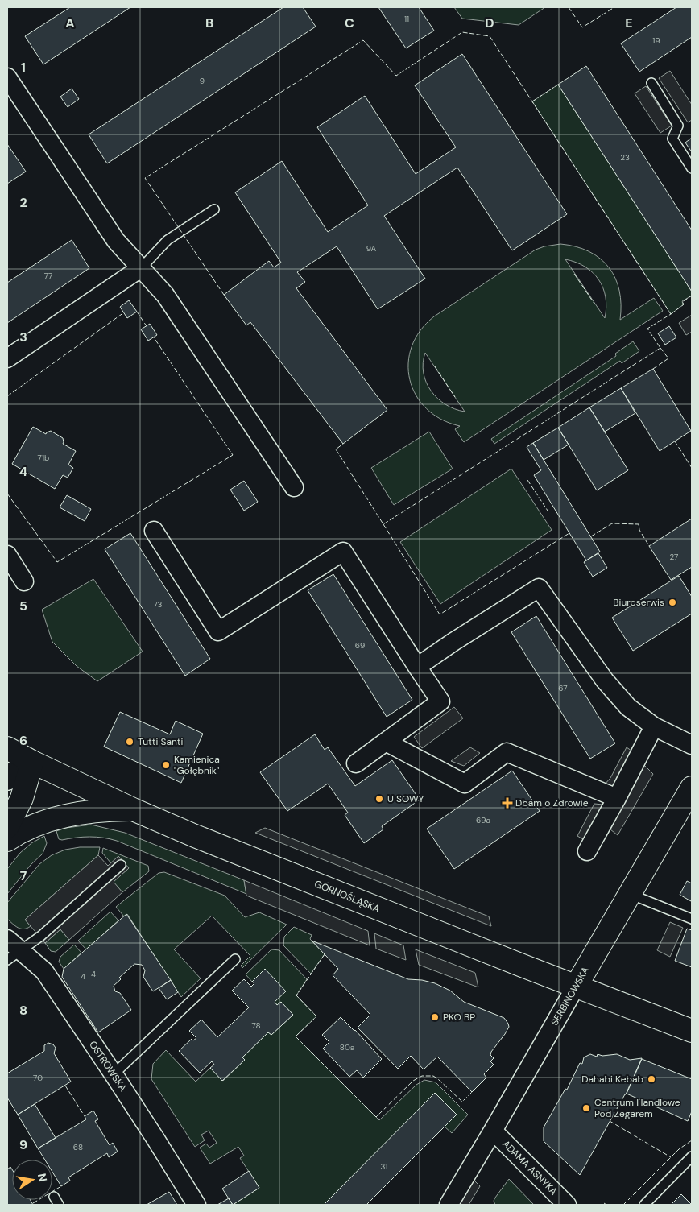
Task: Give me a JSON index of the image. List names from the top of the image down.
{
  "streets": {
    "street": [
      "GÓRNOŚLĄSKA",
      "SERBINOWSKA",
      "OSTROWSKA",
      "ADAMA ASNYKA"
    ]
  },
  "crossings": [
    ["GÓRNOŚLĄSKA", "SERBINOWSKA"],
    ["SERBINOWSKA", "ADAMA ASNYKA"]
  ],
  "places": {
    "other": [
      "Biuroserwis",
      "Tutti Santi",
      "Kamienica \"Gołębnik\"",
      "U SOWY",
      "PKO BP",
      "Dahabi Kebab",
      "Centrum Handlowe Pod Zegarem"
    ],
    "health": ["Dbam o Zdrowie"]
  },
  "house_numbers": [
    "11",
    "19",
    "9",
    "23",
    "9A",
    "77",
    "71b",
    "27",
    "73",
    "69",
    "67",
    "69a",
    "4",
    "4",
    "78",
    "80a",
    "70",
    "68",
    "31"
  ],
  "north": "right",
  "grid": {
    "columns": [
      "A",
      "B",
      "C",
      "D",
      "E"
    ],
    "rows": [
      "1",
      "2",
      "3",
      "4",
      "5",
      "6",
      "7",
      "8",
      "9"
    ]
  }
}
